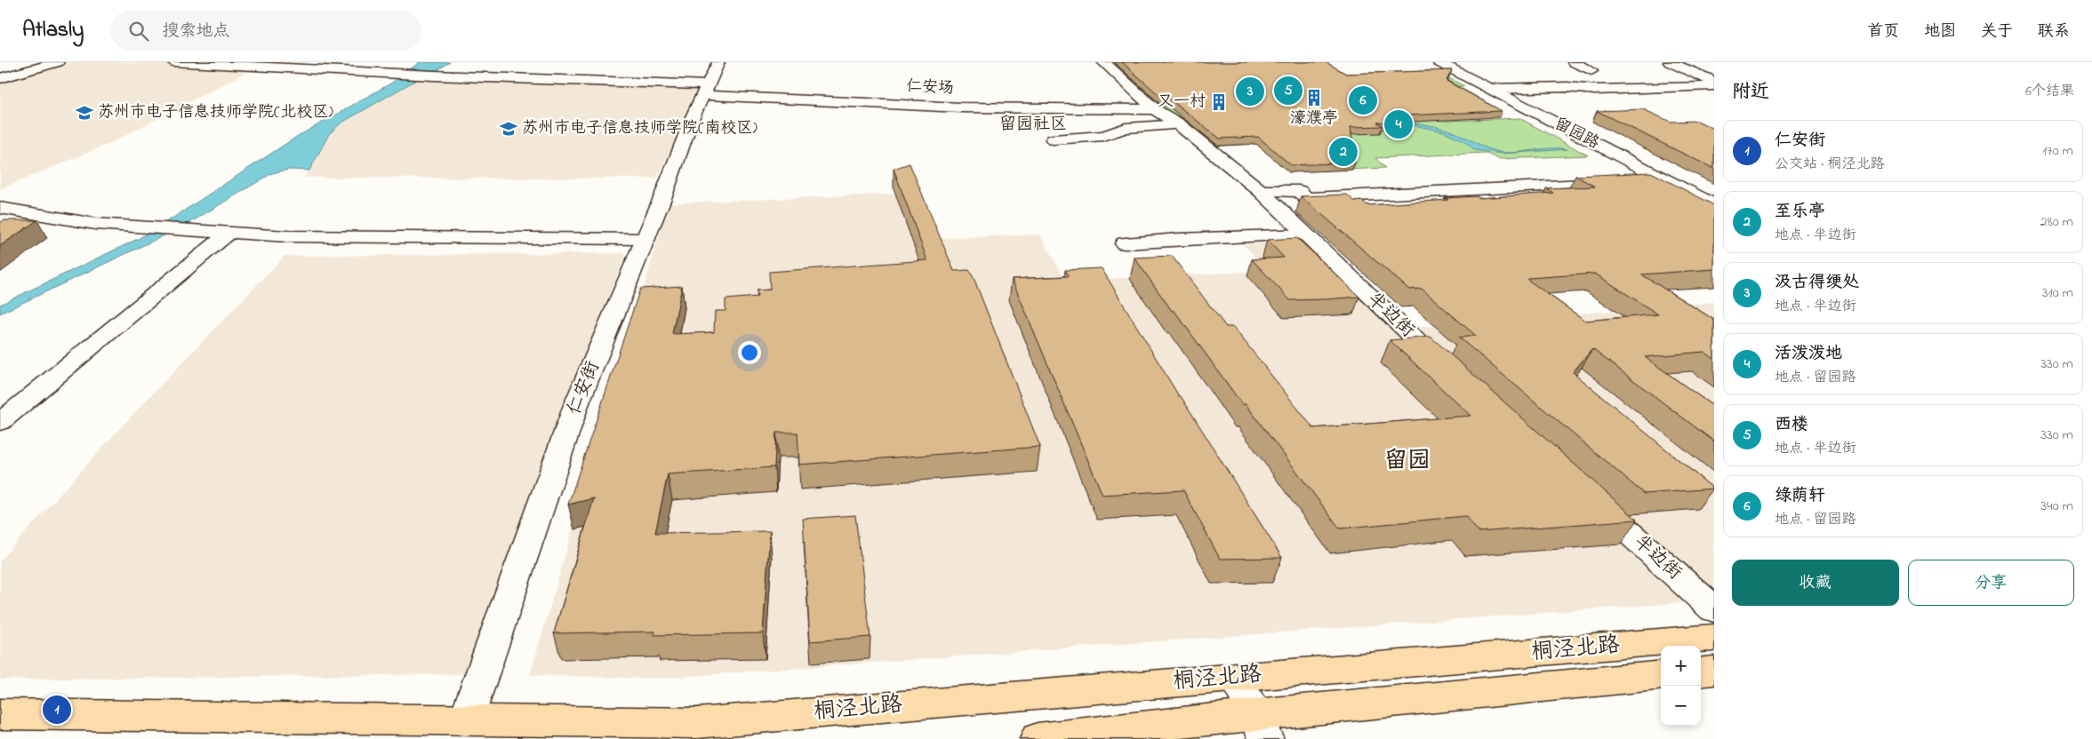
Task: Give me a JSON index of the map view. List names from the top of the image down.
{
  "streets": {
    "main road": ["桐泾北路"],
    "street": [
      "仁安场",
      "留园路",
      "半边街",
      "仁安街"
    ]
  },
  "crossings": [
    ["仁安场", "半边街"],
    ["仁安场", "仁安街"],
    ["仁安街", "桐泾北路"]
  ],
  "districts": ["留园社区", "留园"],
  "places": {
    "building": ["濠濮亭", "又一村"],
    "school or university": ["苏州市电子信息技师学院(北校区)", "苏州市电子信息技师学院(南校区)"]
  },
  "page": {
    "header": "Atlasly",
    "search": "搜索地点",
    "nav": [
      "首页",
      "地图",
      "关于",
      "联系"
    ],
    "heading": ["附近", "6个结果"],
    "pins": [
      "5",
      "3",
      "6",
      "4",
      "2",
      "1"
    ],
    "list": [
      {
        "mark": "1",
        "name": "仁安街",
        "note": "公交站 · 桐泾北路",
        "value": "170 m"
      },
      {
        "mark": "2",
        "name": "至乐亭",
        "note": "地点 · 半边街",
        "value": "280 m"
      },
      {
        "mark": "3",
        "name": "汲古得绠处",
        "note": "地点 · 半边街",
        "value": "310 m"
      },
      {
        "mark": "4",
        "name": "活泼泼地",
        "note": "地点 · 留园路",
        "value": "330 m"
      },
      {
        "mark": "5",
        "name": "西楼",
        "note": "地点 · 半边街",
        "value": "330 m"
      },
      {
        "mark": "6",
        "name": "绿荫轩",
        "note": "地点 · 留园路",
        "value": "340 m"
      }
    ],
    "buttons": ["收藏", "分享"],
    "map_buttons": ["+", "−"]
  }
}
